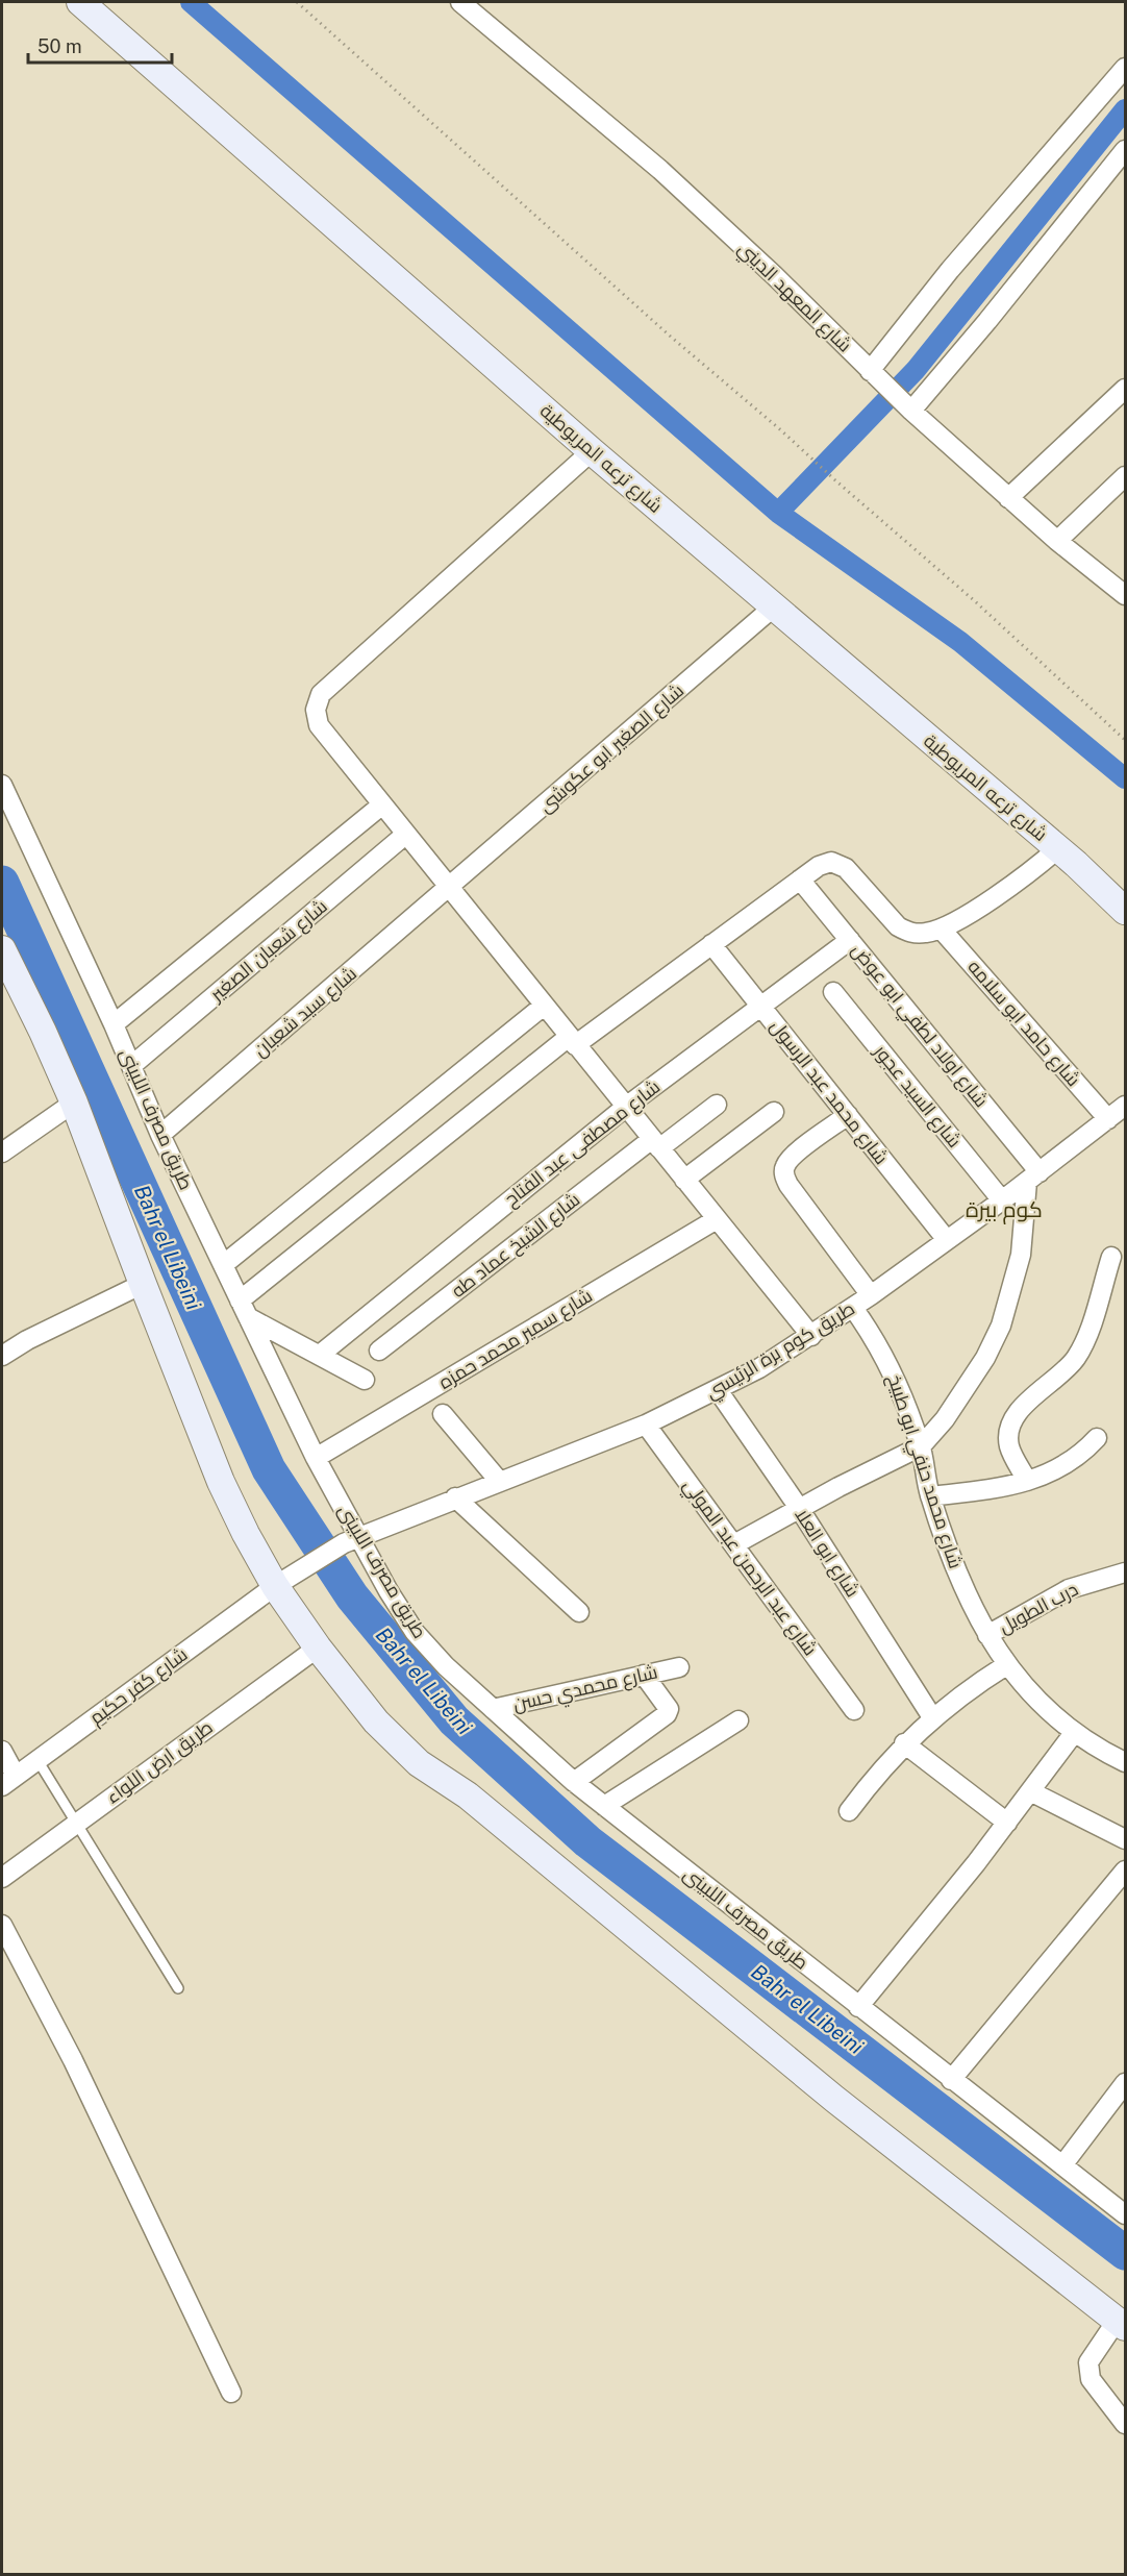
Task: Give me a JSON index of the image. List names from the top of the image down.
{
  "streets": {
    "street": [
      "شارع المعهد الديني",
      "شارع ترعه المريوطية",
      "شارع الصغير ابو عكوشى",
      "شارع شعبان الصغير",
      "شارع سيد شعبان",
      "شارع حامد ابو سلامه",
      "شارع اولاد لطفي ابو عوض",
      "شارع محمد عبد الرسول",
      "شارع السيد عجور",
      "طريق مصرف اللبينى",
      "شارع مصطفى عبد الفتاح",
      "شارع الشيخ عماد طه",
      "شارع سمير محمد حمزه",
      "طريق كوم برة الرئيسي",
      "شارع محمد حنفي ابو طبيخ",
      "شارع ابو العلا",
      "شارع عبد الرحمن عبد المولي",
      "درب الطويل",
      "شارع كفر حكيم",
      "شارع محمدي حسن",
      "طريق ارض اللواء"
    ]
  },
  "crossings": [
    ["شارع ترعه المريوطية", "شارع الصغير ابو عكوشى"],
    ["شارع الصغير ابو عكوشى", "شارع سيد شعبان"],
    ["شارع شعبان الصغير", "طريق مصرف اللبينى"],
    ["شارع سيد شعبان", "طريق مصرف اللبينى"],
    ["شارع حامد ابو سلامه", "طريق كوم برة الرئيسي"],
    ["شارع اولاد لطفي ابو عوض", "شارع مصطفى عبد الفتاح"],
    ["شارع اولاد لطفي ابو عوض", "طريق كوم برة الرئيسي"],
    ["شارع محمد عبد الرسول", "شارع مصطفى عبد الفتاح"],
    ["شارع محمد عبد الرسول", "طريق كوم برة الرئيسي"],
    ["شارع السيد عجور", "طريق كوم برة الرئيسي"],
    ["طريق مصرف اللبينى", "شارع سمير محمد حمزه"],
    ["طريق مصرف اللبينى", "طريق كوم برة الرئيسي"],
    ["طريق مصرف اللبينى", "شارع كفر حكيم"],
    ["طريق مصرف اللبينى", "شارع محمدي حسن"],
    ["طريق كوم برة الرئيسي", "شارع محمد حنفي ابو طبيخ"],
    ["طريق كوم برة الرئيسي", "شارع ابو العلا"],
    ["طريق كوم برة الرئيسي", "شارع عبد الرحمن عبد المولي"],
    ["طريق كوم برة الرئيسي", "شارع كفر حكيم"],
    ["شارع محمد حنفي ابو طبيخ", "درب الطويل"]
  ],
  "districts": ["كوم بيرة"],
  "water": ["Bahr el Libeini"],
  "scale_bar": "50 m"
}
